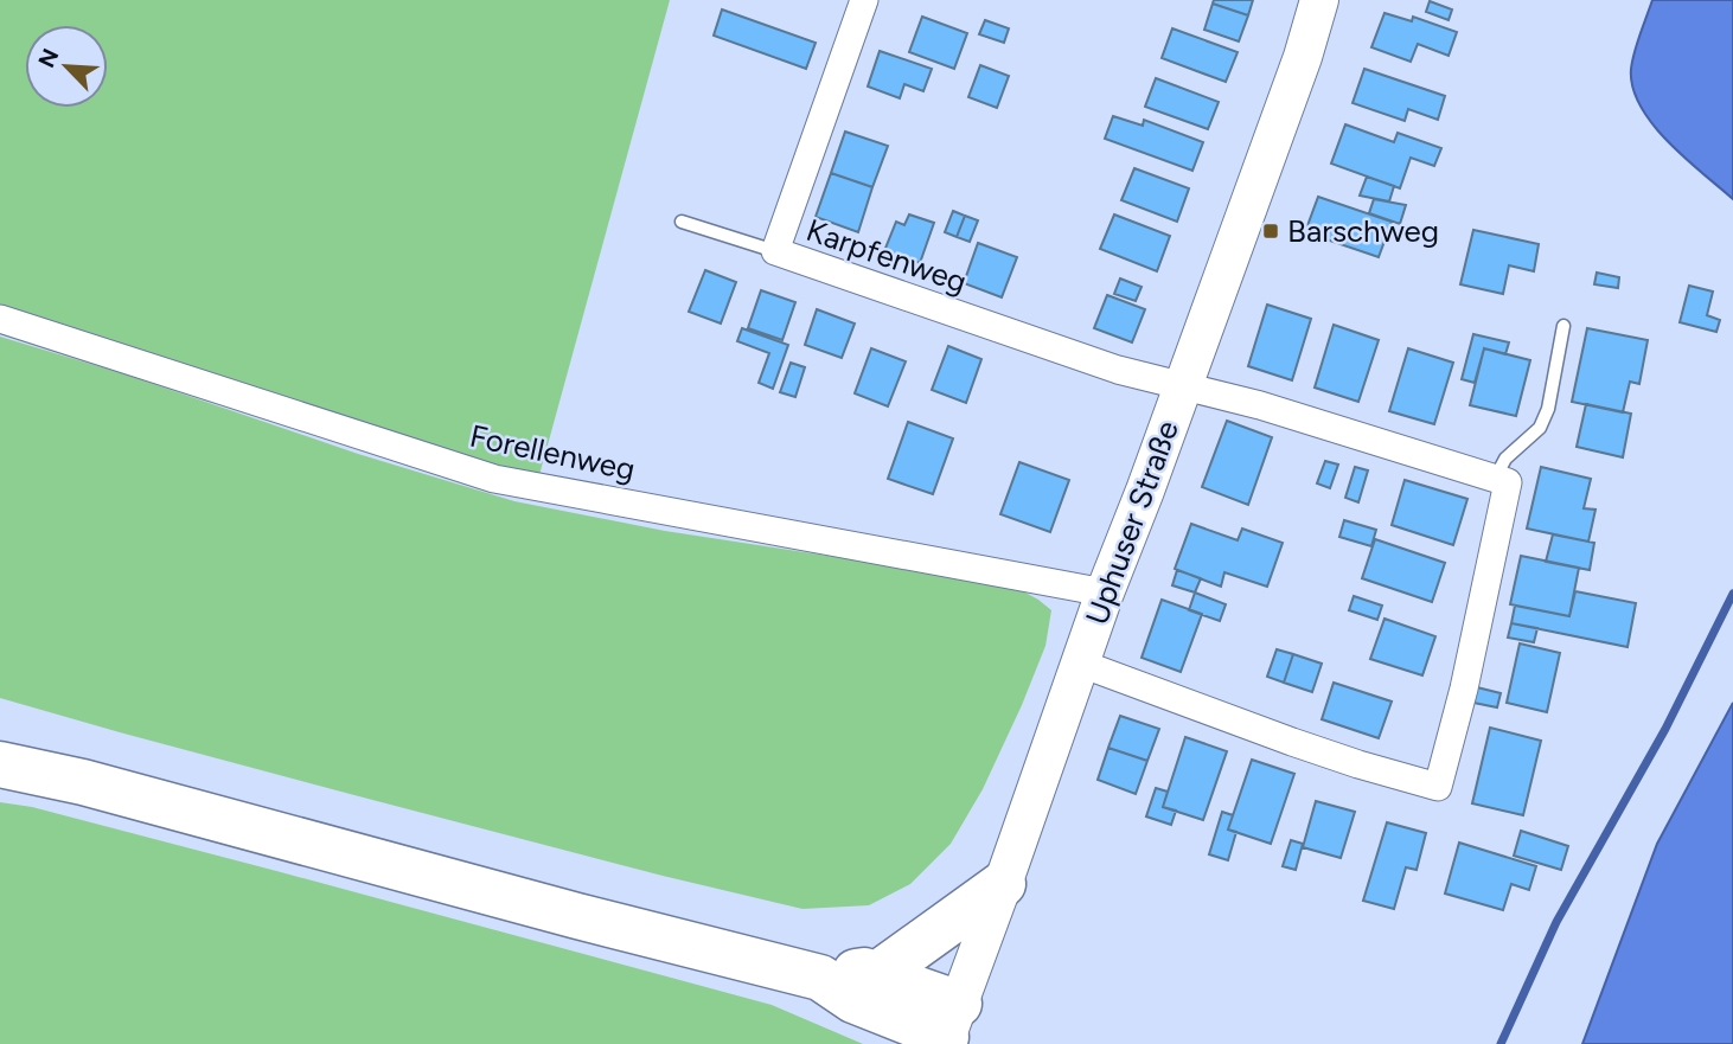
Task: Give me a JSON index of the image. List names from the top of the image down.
{
  "streets": {
    "street": ["Karpfenweg", "Forellenweg", "Uphuser Straße"]
  },
  "crossings": [
    ["Karpfenweg", "Uphuser Straße"],
    ["Forellenweg", "Uphuser Straße"]
  ],
  "places": {
    "transit": ["Barschweg"]
  },
  "north": "top left"
}
